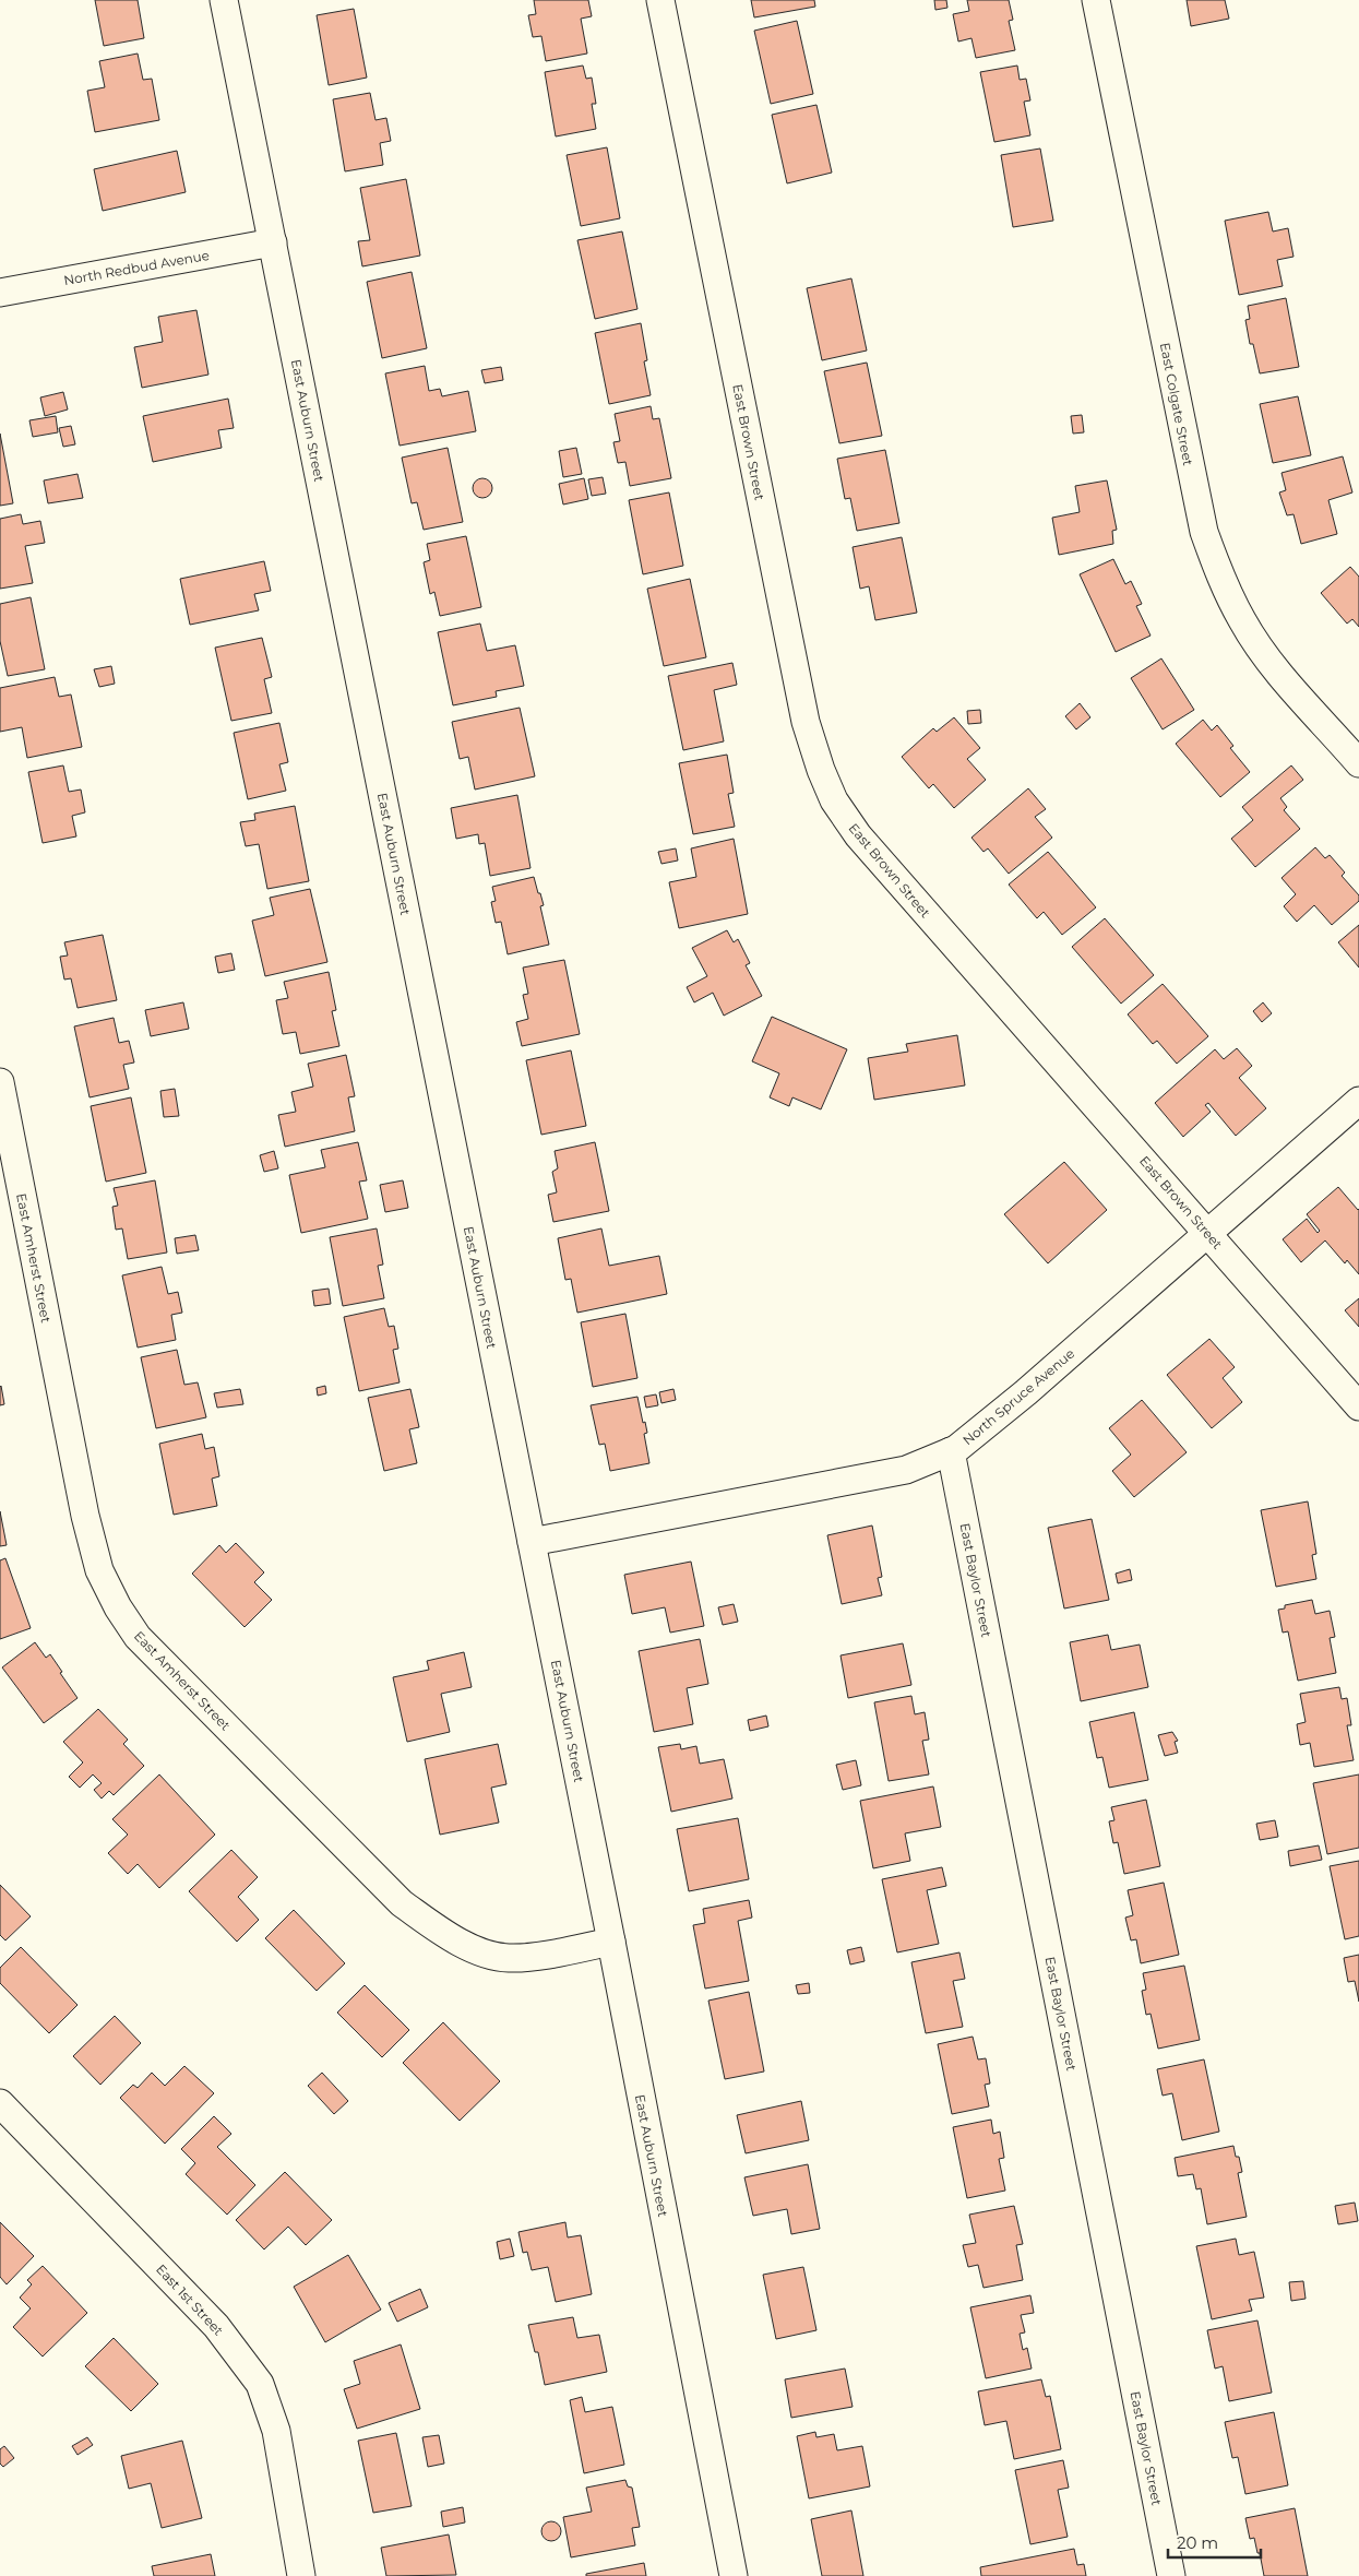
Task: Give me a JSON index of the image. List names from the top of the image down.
{
  "streets": {
    "street": [
      "North Redbud Avenue",
      "East Colgate Street",
      "East Auburn Street",
      "East Brown Street",
      "East Amherst Street",
      "North Spruce Avenue",
      "East Baylor Street",
      "East 1st Street"
    ]
  },
  "crossings": [
    ["North Redbud Avenue", "East Auburn Street"],
    ["East Auburn Street", "East Amherst Street"],
    ["East Auburn Street", "North Spruce Avenue"],
    ["East Brown Street", "North Spruce Avenue"],
    ["North Spruce Avenue", "East Baylor Street"]
  ],
  "scale_bar": "20 m"
}
